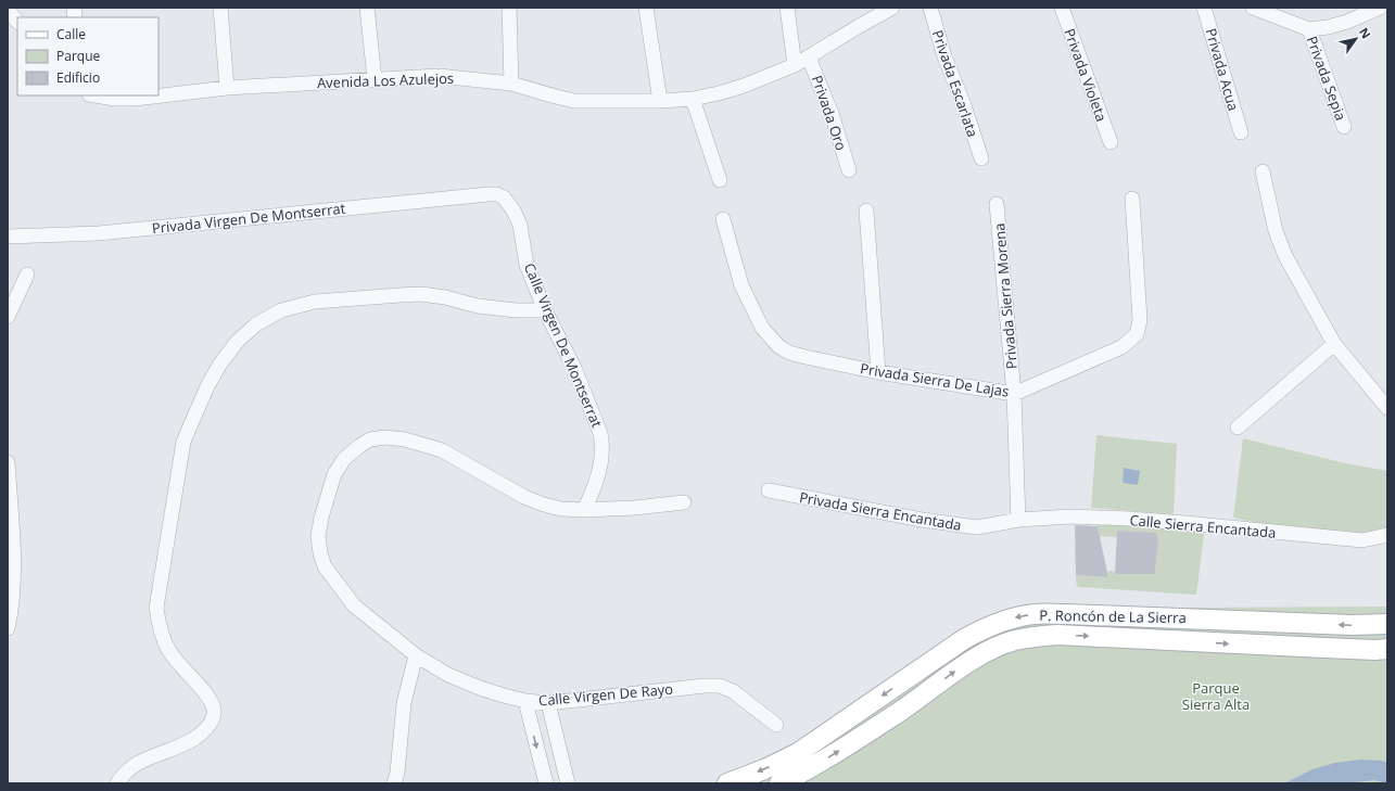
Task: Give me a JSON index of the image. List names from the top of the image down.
{
  "streets": {
    "street": [
      "Privada Acua",
      "Privada Violeta",
      "Privada Sepia",
      "Avenida Los Azulejos",
      "Privada Escarlata",
      "Privada Oro",
      "Privada Virgen De Montserrat",
      "Privada Sierra Morena",
      "Calle Virgen De Montserrat",
      "Privada Sierra De Lajas",
      "Privada Sierra Encantada",
      "Calle Sierra Encantada",
      "P. Roncón de La Sierra",
      "Calle Virgen De Rayo"
    ]
  },
  "crossings": [
    ["Avenida Los Azulejos", "Privada Oro"],
    ["Privada Virgen De Montserrat", "Calle Virgen De Montserrat"],
    ["Privada Sierra Morena", "Privada Sierra De Lajas"],
    ["Privada Sierra Morena", "Privada Sierra Encantada"],
    ["Privada Sierra Morena", "Calle Sierra Encantada"],
    ["Calle Virgen De Montserrat", "Calle Virgen De Rayo"],
    ["Privada Sierra Encantada", "Calle Sierra Encantada"]
  ],
  "parks": ["Parque Sierra Alta"],
  "legend": ["Calle", "Parque", "Edificio"],
  "north": "top right"
}
